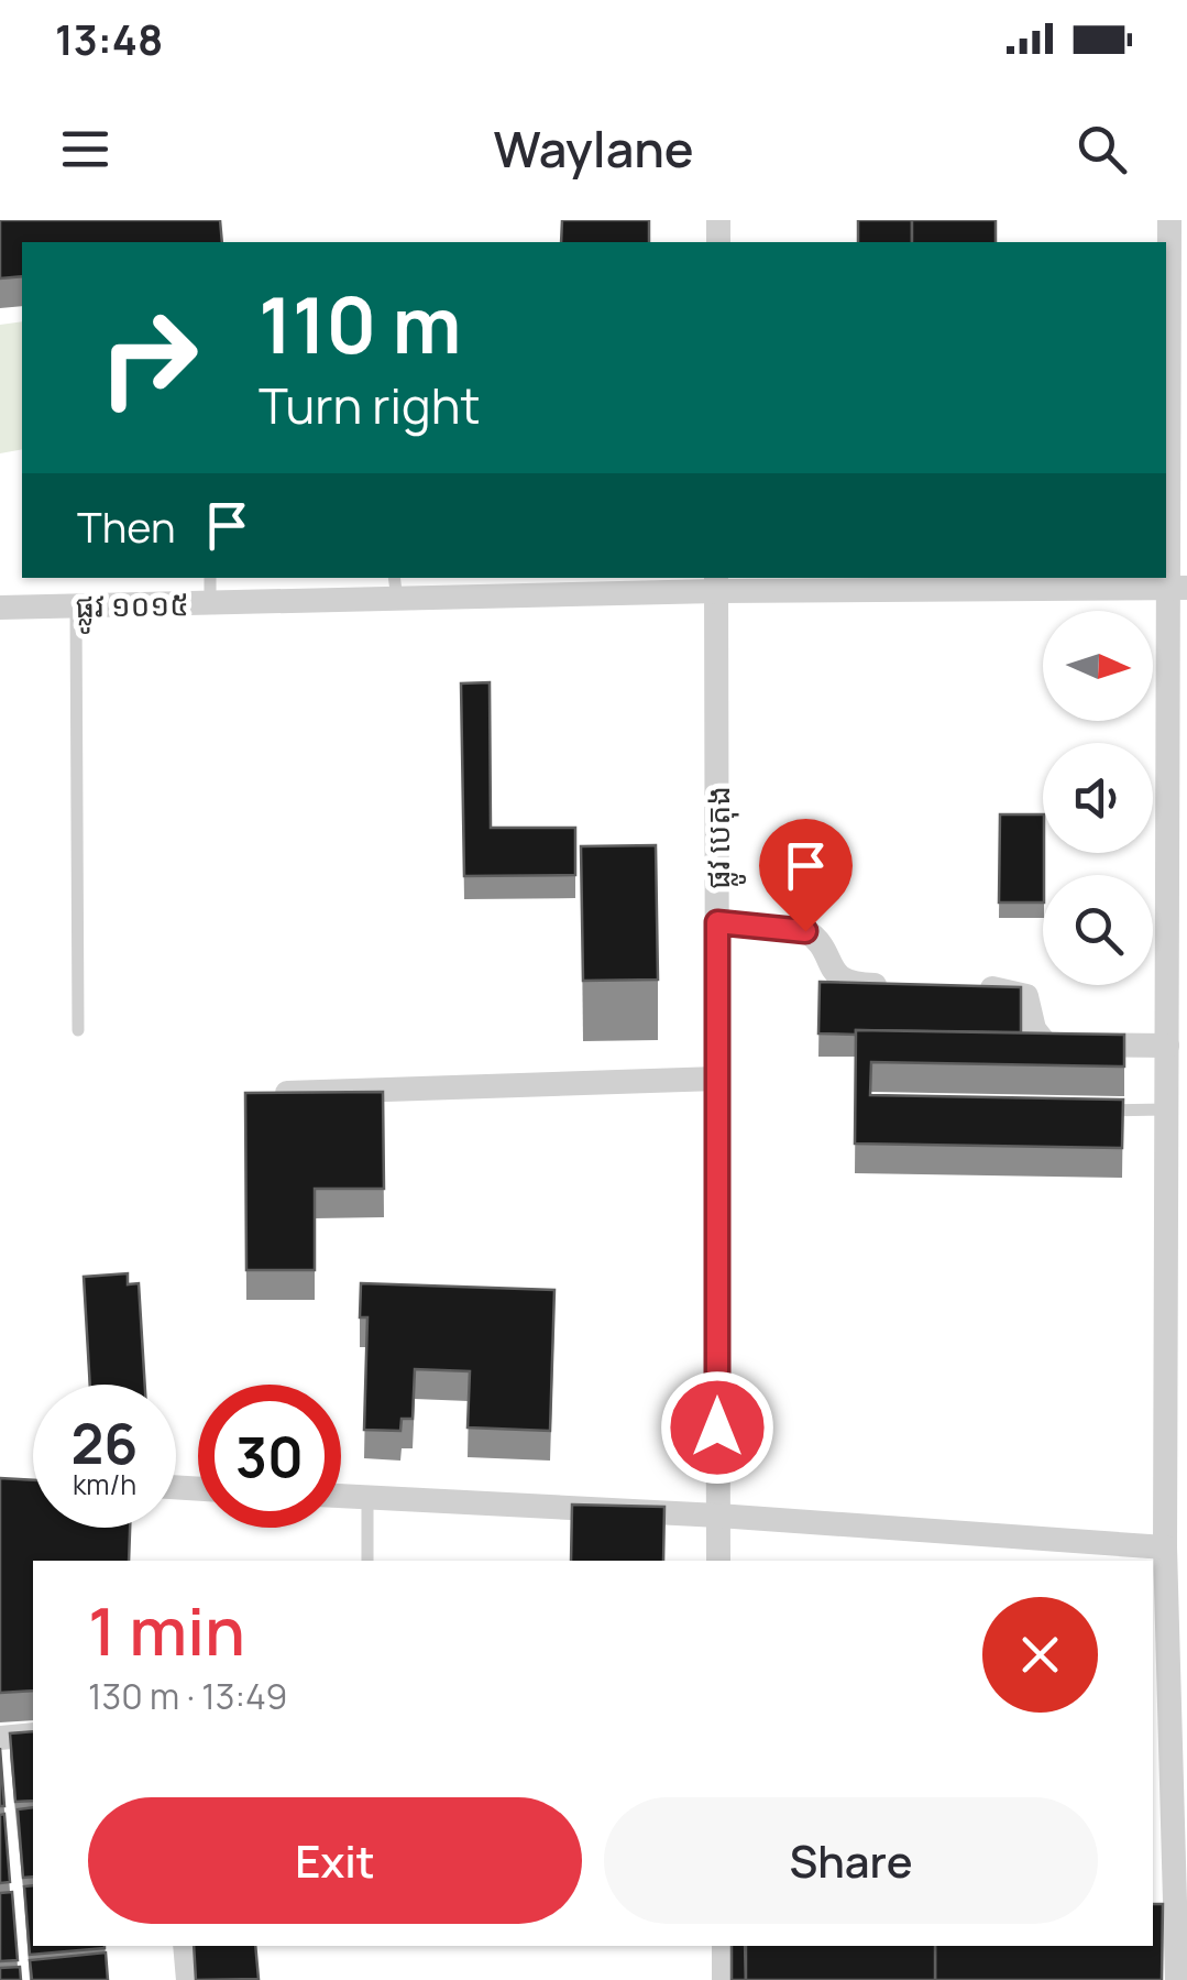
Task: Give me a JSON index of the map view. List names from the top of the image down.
{
  "streets": {
    "street": ["ផ្លូវ ១០១៥", "ផ្លូវ បេតុង"]
  },
  "crossings": [
    ["ផ្លូវ ១០១៥", "ផ្លូវ បេតុង"]
  ],
  "north": "right",
  "page": {
    "status": "13:48",
    "header": "Waylane",
    "turn": ["110 m", "Turn right"],
    "then": "Then",
    "speed": "26 km/h",
    "limit": "30",
    "heading": ["1 min", "130 m · 13:49"],
    "buttons": ["Exit", "Share"]
  }
}
